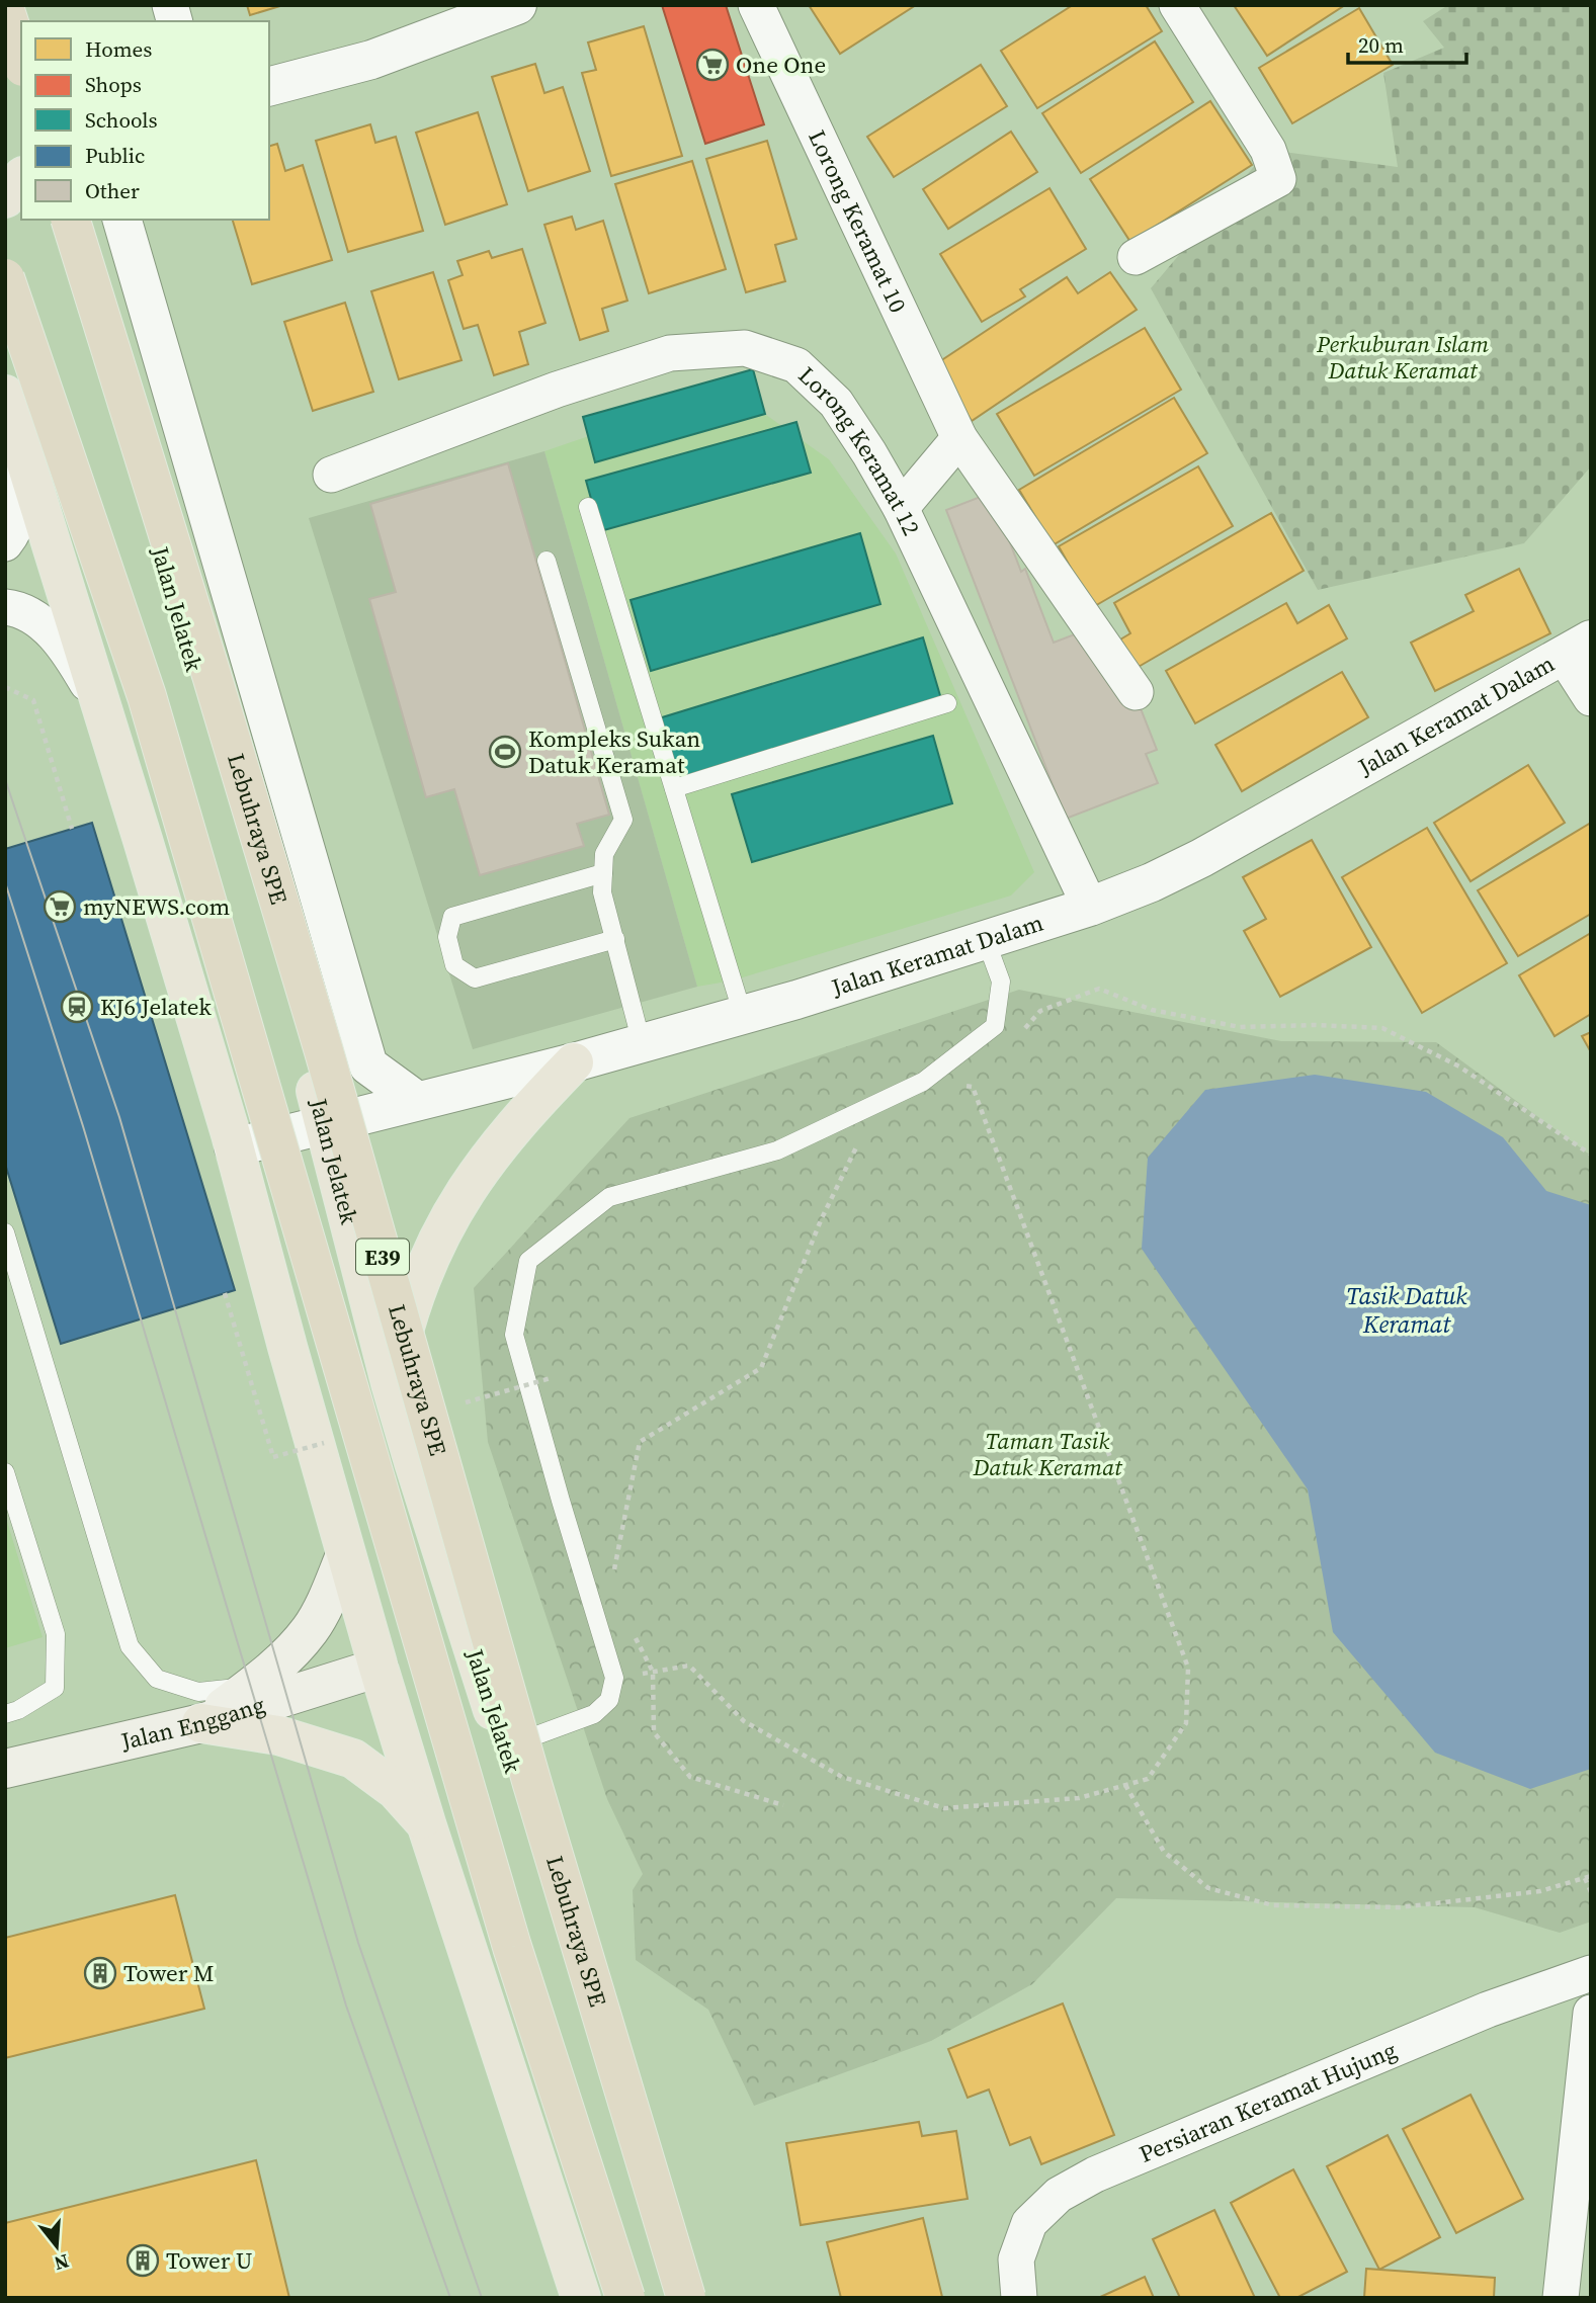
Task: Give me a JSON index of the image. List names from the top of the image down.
{
  "streets": {
    "highway": ["Lebuhraya SPE", "E39"],
    "main road": ["Jalan Jelatek", "Jalan Enggang"],
    "street": [
      "Lorong Keramat 10",
      "Lorong Keramat 12",
      "Jalan Keramat Dalam",
      "Persiaran Keramat Hujung"
    ]
  },
  "crossings": [
    ["Lorong Keramat 12", "Jalan Keramat Dalam"],
    ["Jalan Jelatek", "Jalan Keramat Dalam"]
  ],
  "water": ["Tasik Datuk Keramat"],
  "parks": ["Perkuburan Islam Datuk Keramat", "Taman Tasik Datuk Keramat"],
  "places": {
    "supermarket": ["One One", "myNEWS.com"],
    "sports": ["Kompleks Sukan Datuk Keramat"],
    "station": ["KJ6 Jelatek"],
    "building": ["Tower M", "Tower U"]
  },
  "legend": [
    "Homes",
    "Shops",
    "Schools",
    "Public",
    "Other"
  ],
  "scale_bar": "20 m",
  "north": "bottom"
}
